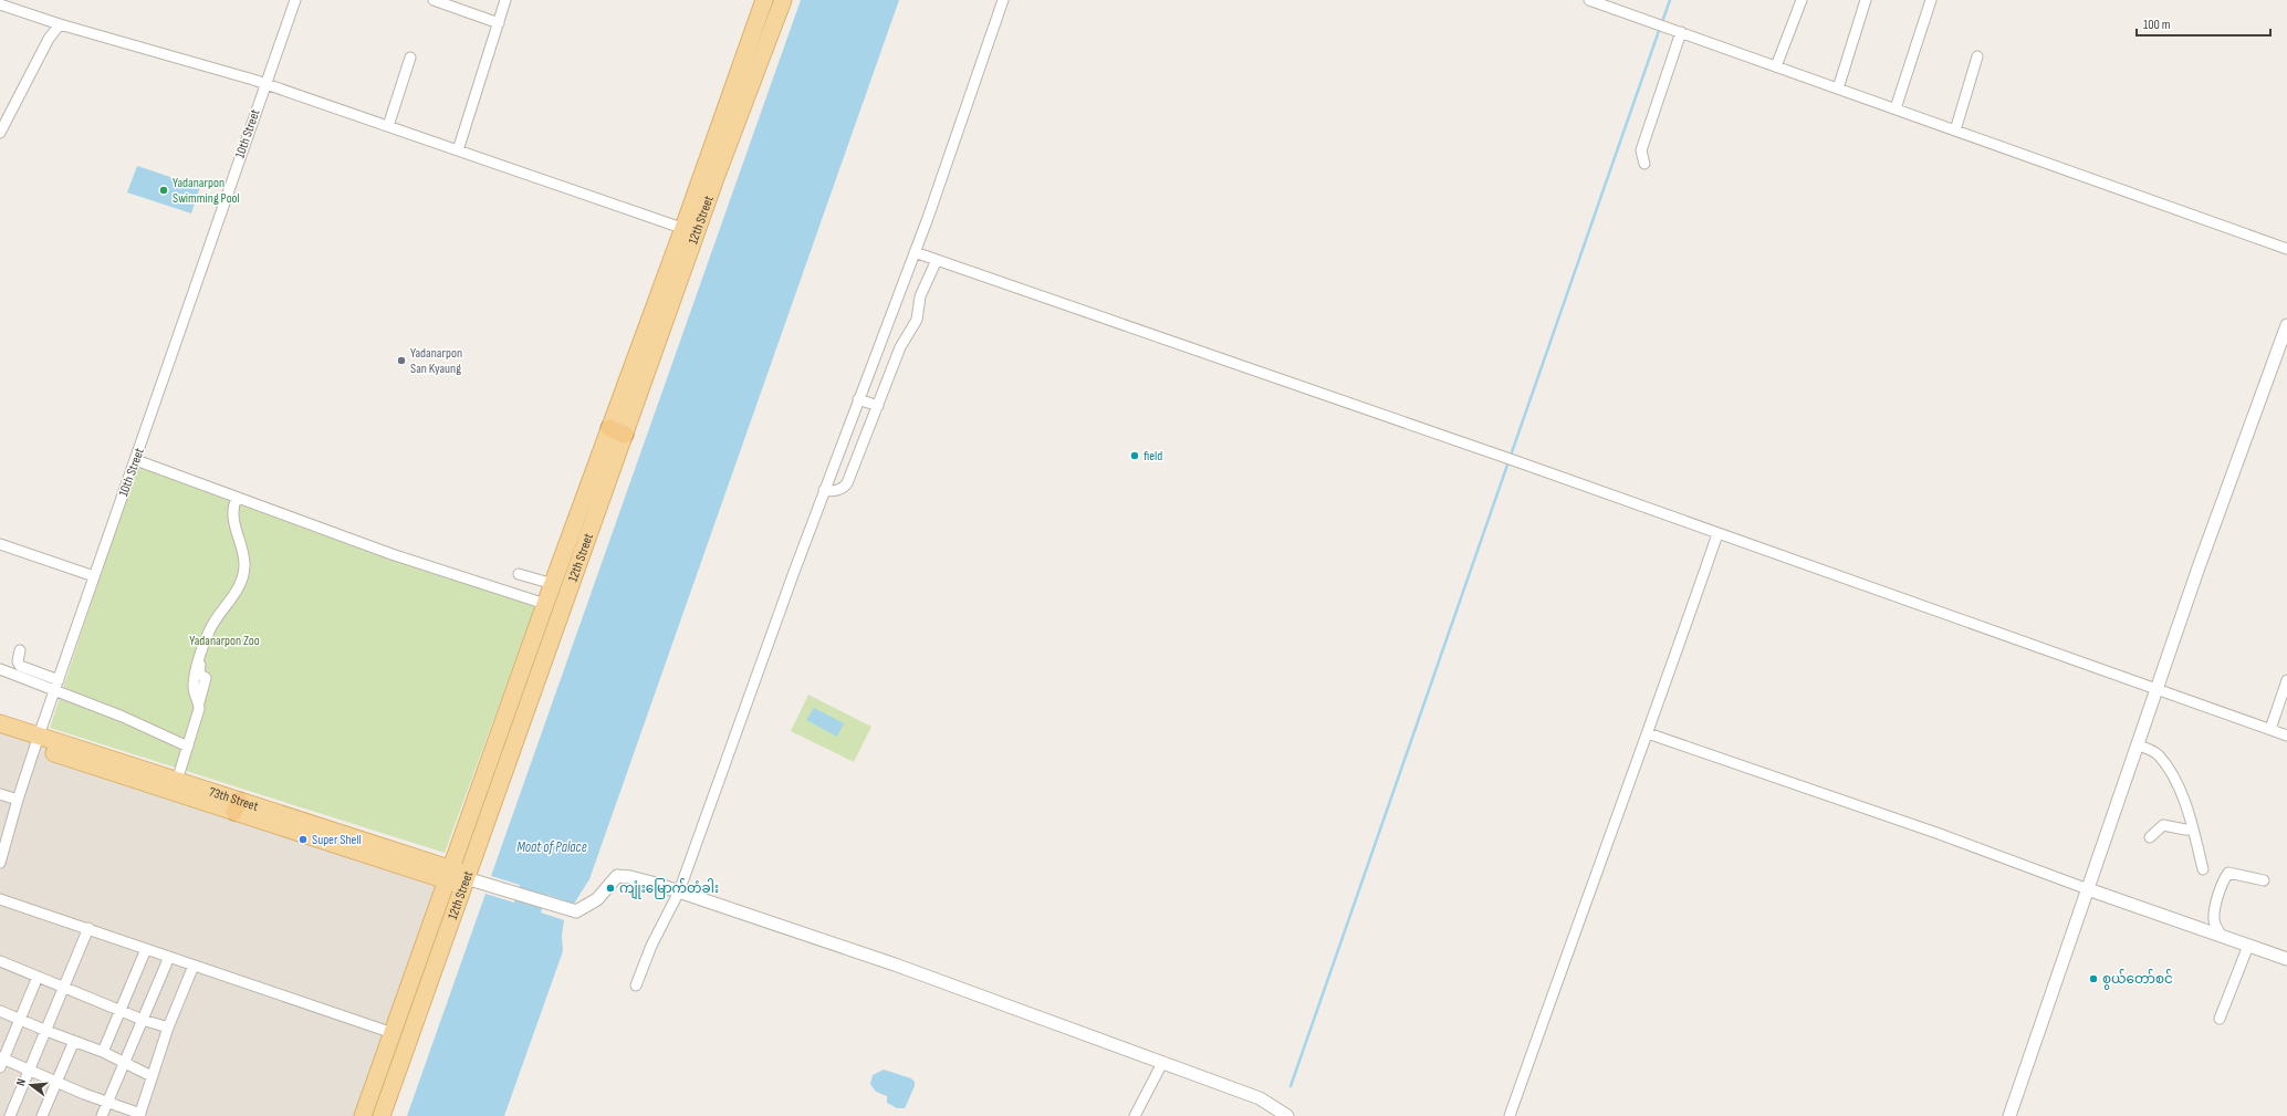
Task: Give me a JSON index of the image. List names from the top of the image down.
{
  "streets": {
    "main road": ["12th Street", "73th Street"],
    "street": ["10th Street"]
  },
  "crossings": [
    ["10th Street", "73th Street"],
    ["12th Street", "73th Street"]
  ],
  "water": ["Moat of Palace"],
  "parks": ["Yadanarpon Zoo"],
  "places": [
    "Yadanarpon Swimming Pool",
    "Yadanarpon San Kyaung",
    "field",
    "Super Shell",
    "ကျုံးမြောက်တံခါး",
    "စွယ်တော်စင်"
  ],
  "scale_bar": "100 m",
  "north": "left"
}
